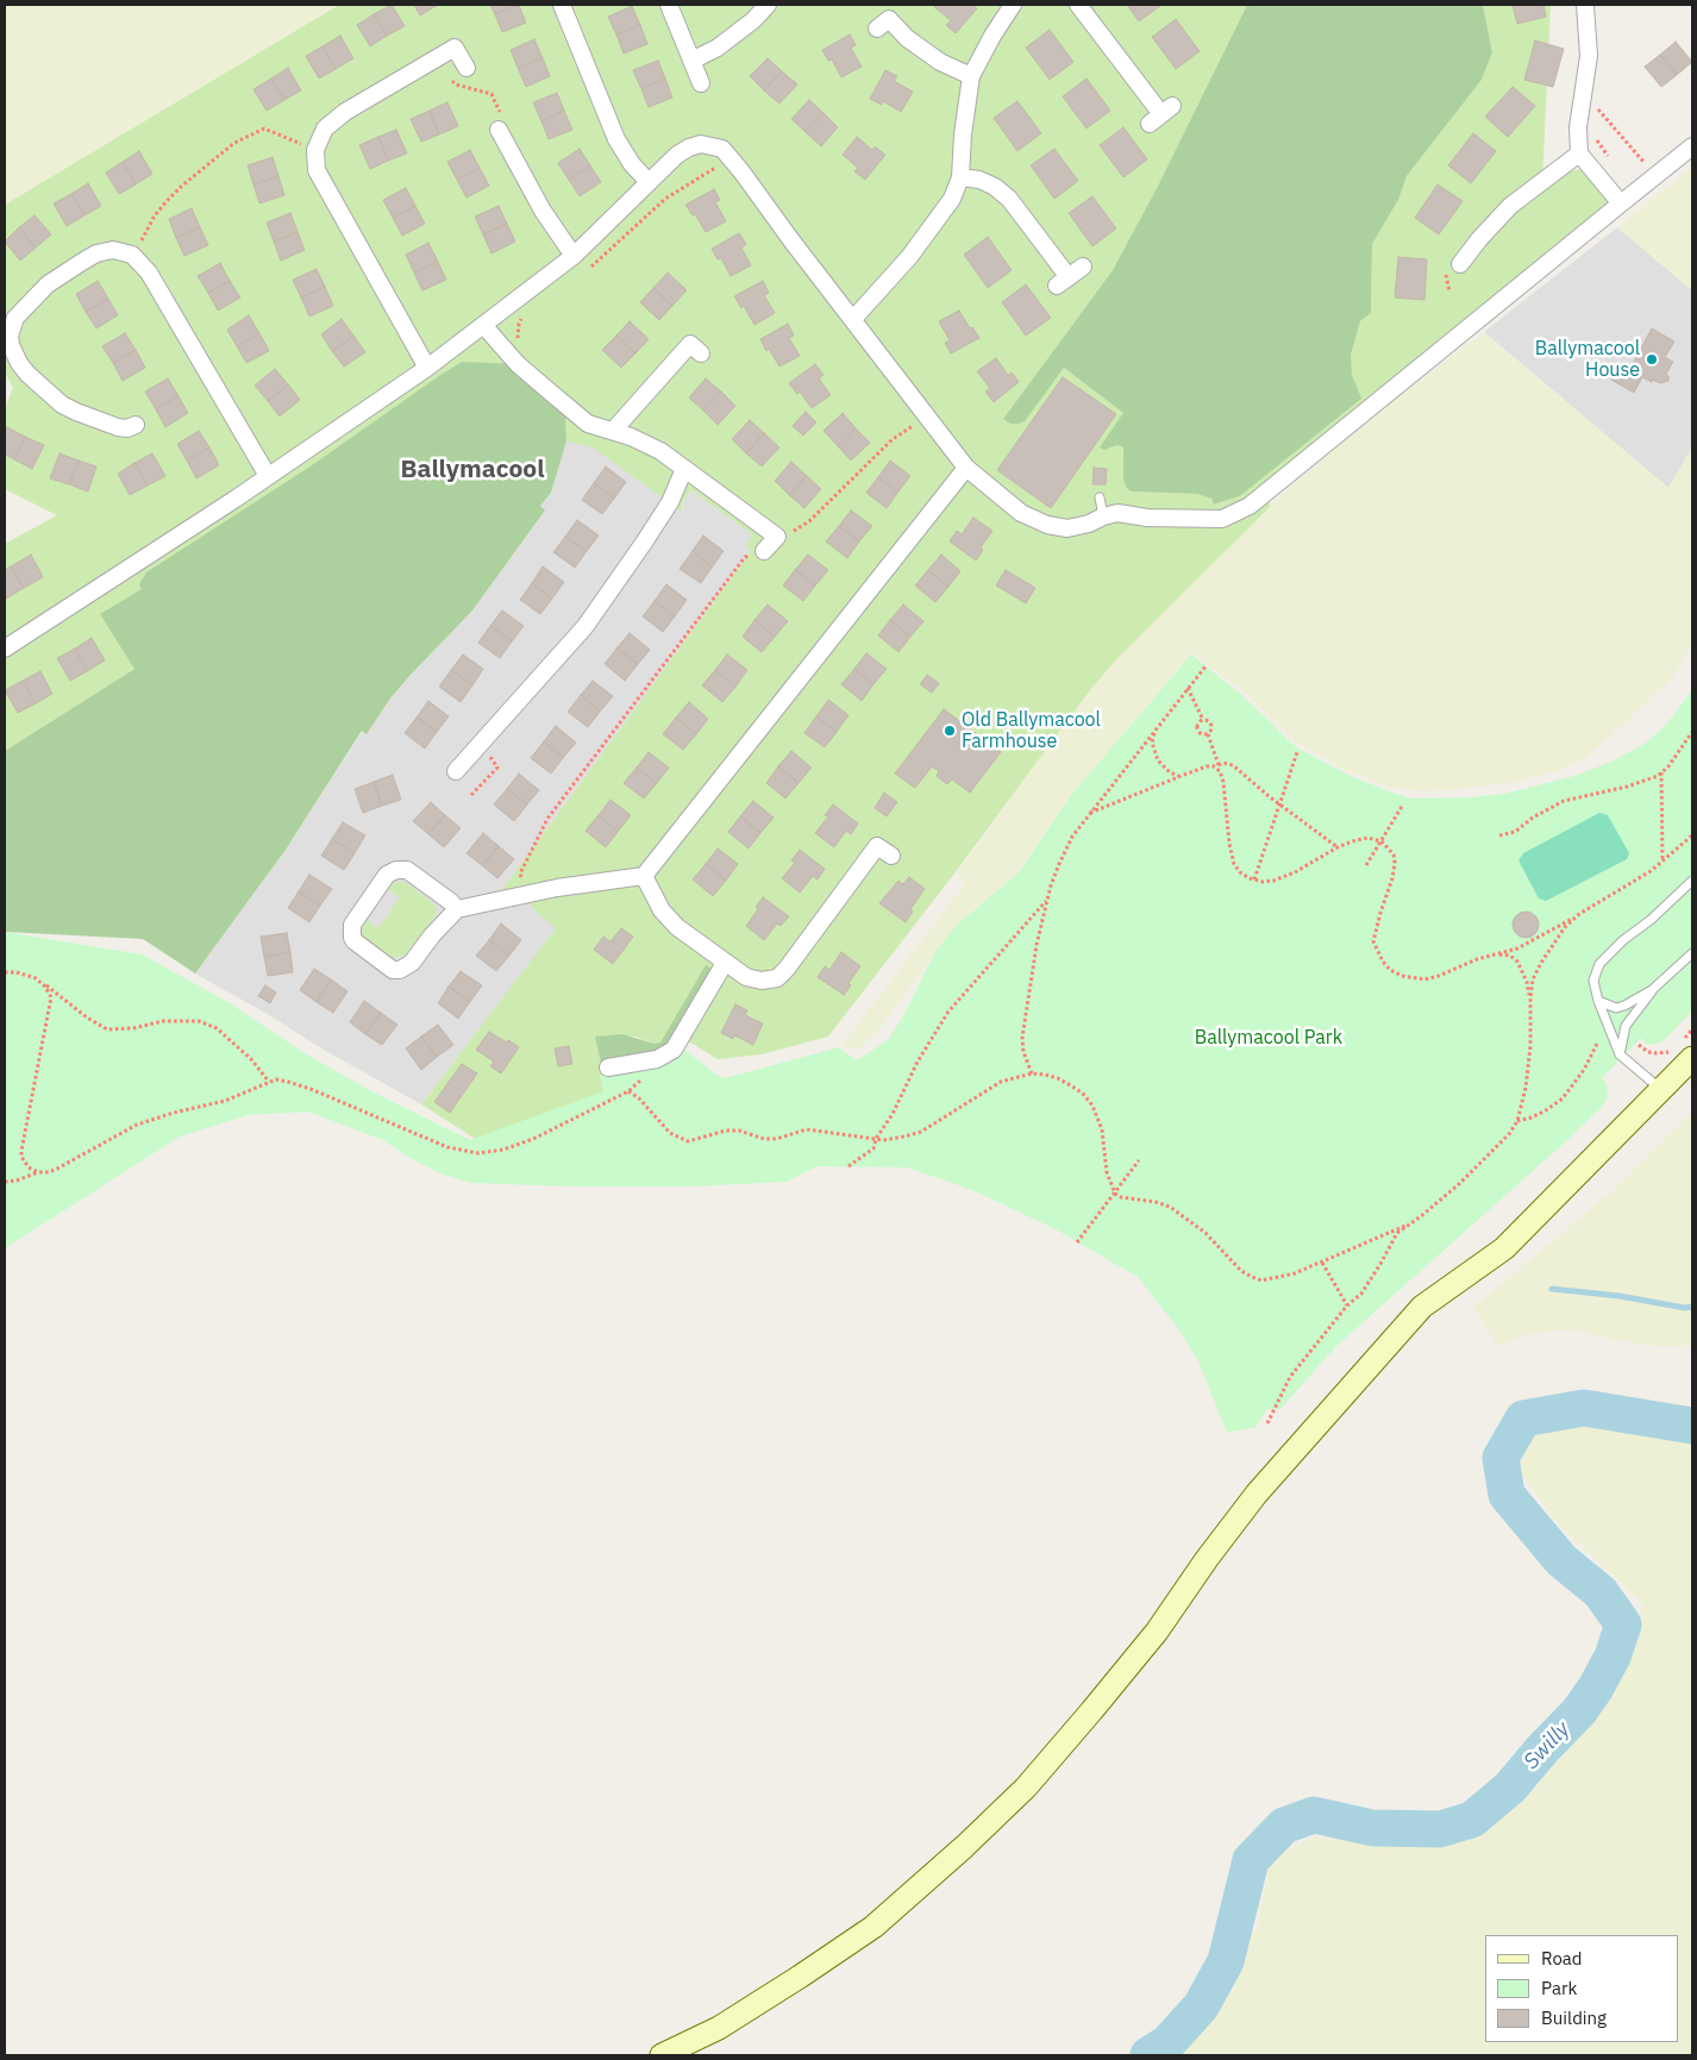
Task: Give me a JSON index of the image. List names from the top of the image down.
{
  "districts": ["Ballymacool"],
  "water": ["Swilly"],
  "parks": ["Ballymacool Park"],
  "places": ["Ballymacool House", "Old Ballymacool Farmhouse"],
  "legend": ["Road", "Park", "Building"]
}
